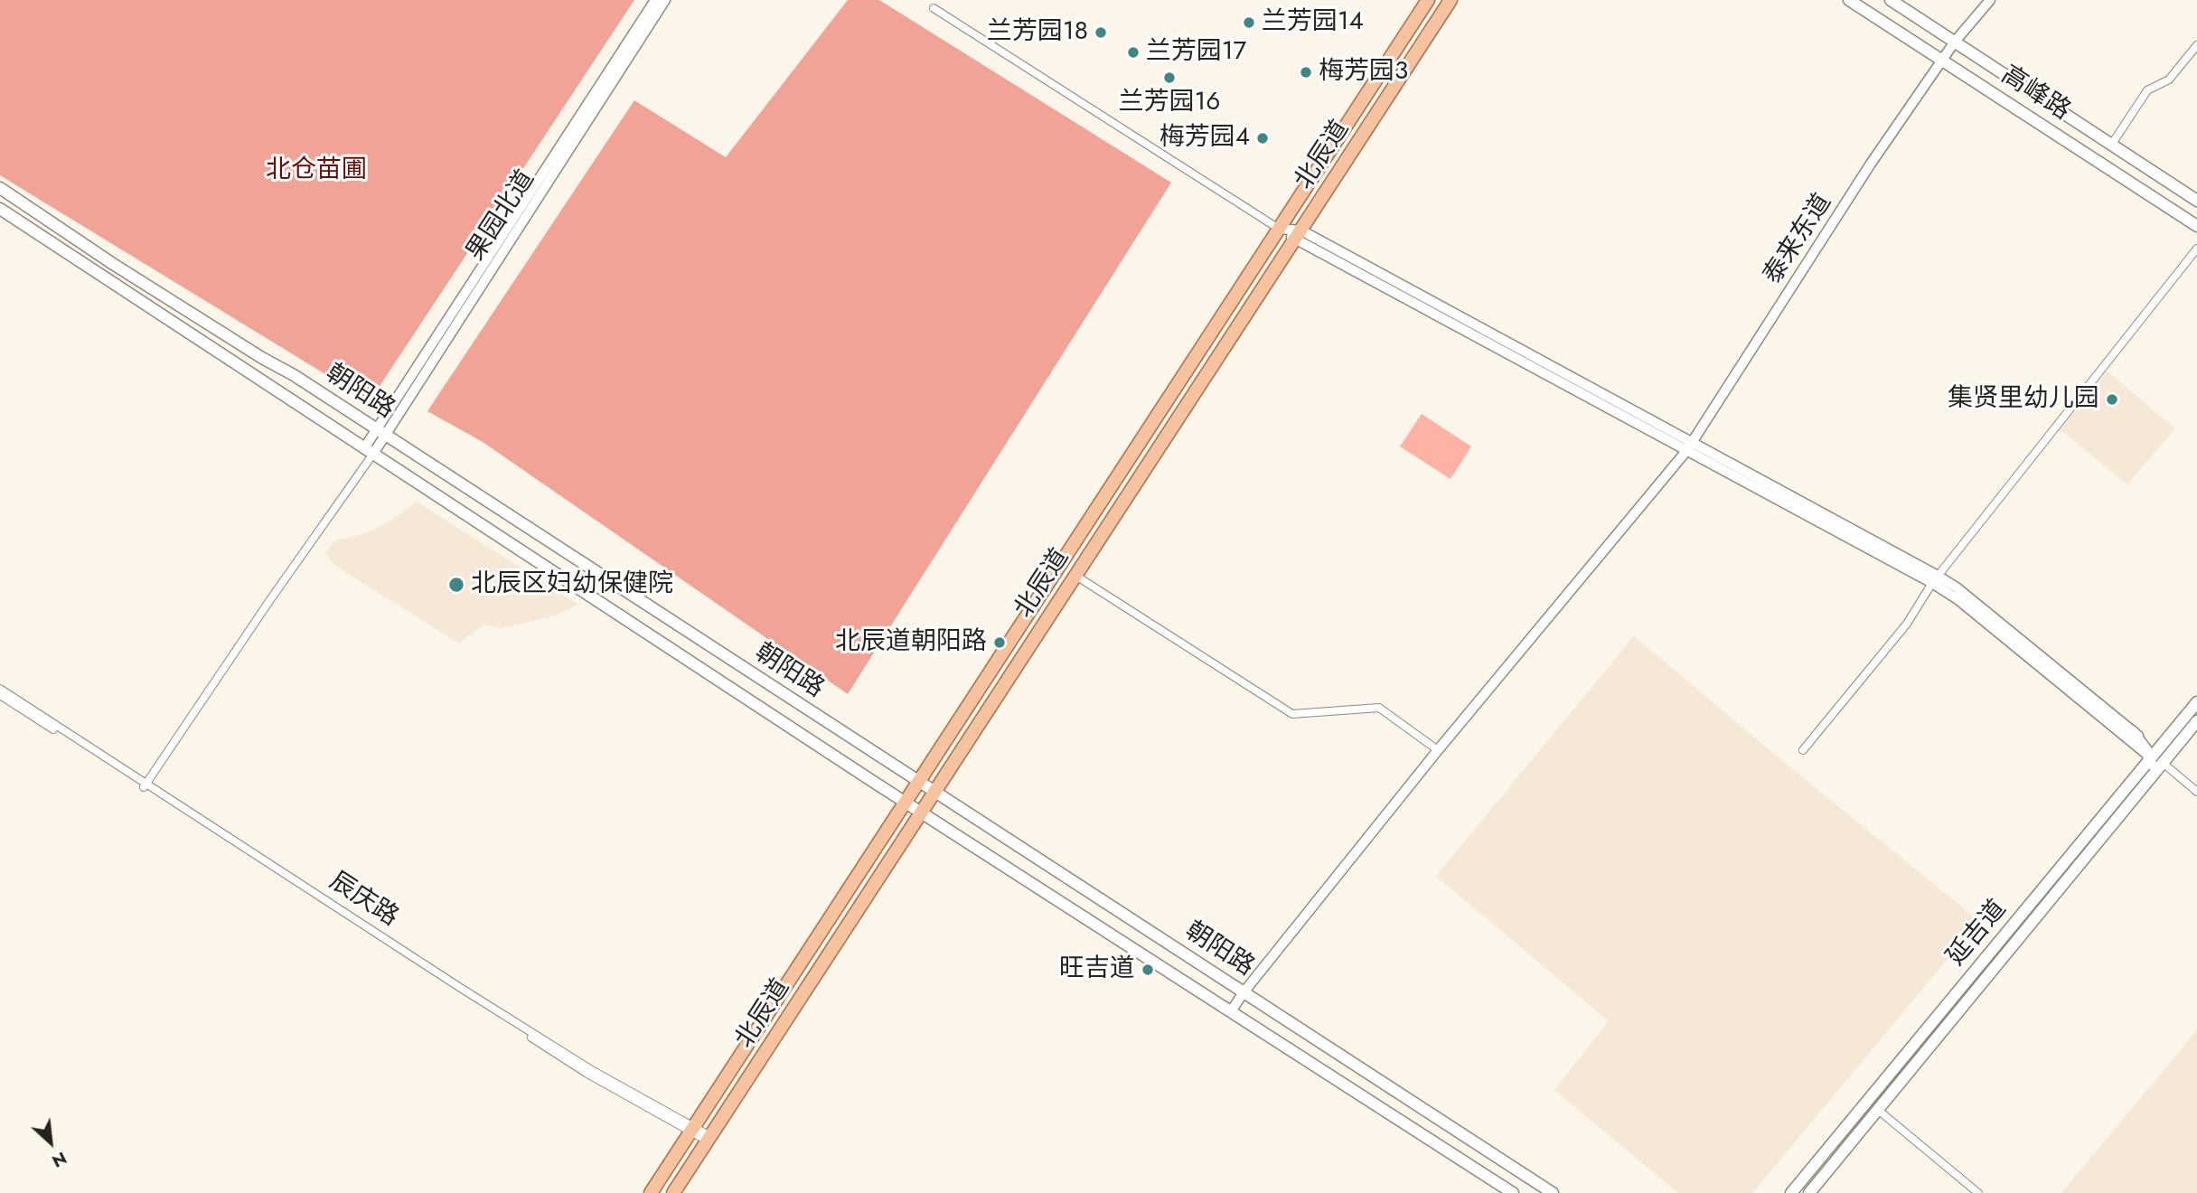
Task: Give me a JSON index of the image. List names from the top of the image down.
{
  "streets": {
    "main road": [
      "高峰路",
      "北辰道",
      "朝阳路",
      "延吉道"
    ],
    "street": ["果园北道", "泰来东道", "辰庆路"]
  },
  "crossings": [
    ["高峰路", "泰来东道"],
    ["北辰道", "朝阳路"],
    ["北辰道", "辰庆路"],
    ["果园北道", "朝阳路"],
    ["泰来东道", "朝阳路"]
  ],
  "parks": ["北仓苗圃"],
  "places": [
    "兰芳园14",
    "兰芳园18",
    "兰芳园17",
    "梅芳园3",
    "兰芳园16",
    "梅芳园4",
    "集贤里幼儿园",
    "北辰区妇幼保健院",
    "北辰道朝阳路",
    "旺吉道"
  ],
  "north": "bottom right"
}
